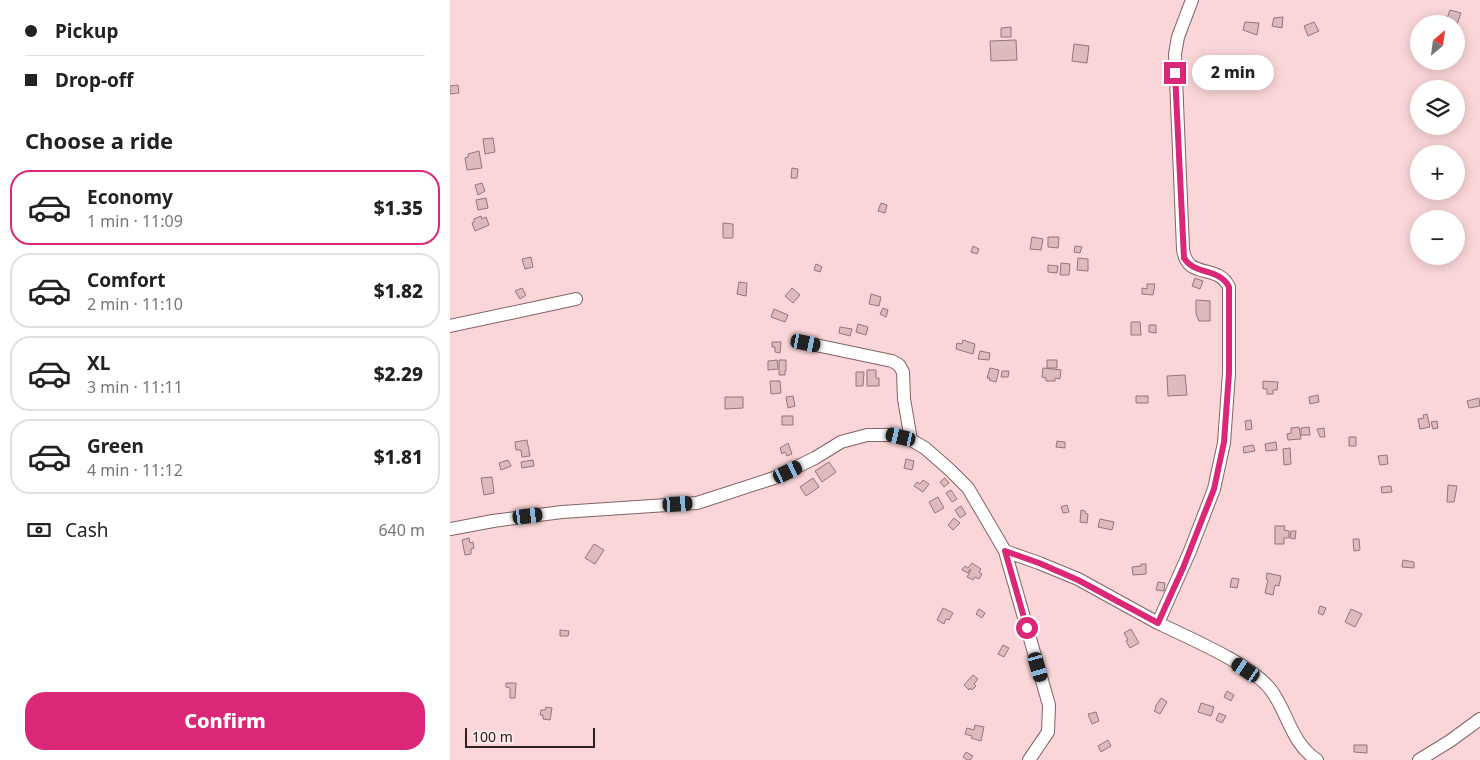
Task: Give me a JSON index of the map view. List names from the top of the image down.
{
  "scale_bar": "100 m",
  "north": "top right",
  "page": {
    "banner": ["Pickup", "Drop-off"],
    "map_buttons": ["+", "−"],
    "bubble": "2 min",
    "heading": "Choose a ride",
    "list": [
      {
        "name": "Economy",
        "note": "1 min · 11:09",
        "value": "$1.35"
      },
      {
        "name": "Comfort",
        "note": "2 min · 11:10",
        "value": "$1.82"
      },
      {
        "name": "XL",
        "note": "3 min · 11:11",
        "value": "$2.29"
      },
      {
        "name": "Green",
        "note": "4 min · 11:12",
        "value": "$1.81"
      }
    ],
    "pay": ["Cash", "640 m"],
    "buttons": "Confirm",
    "scale": "100 m"
  }
}
